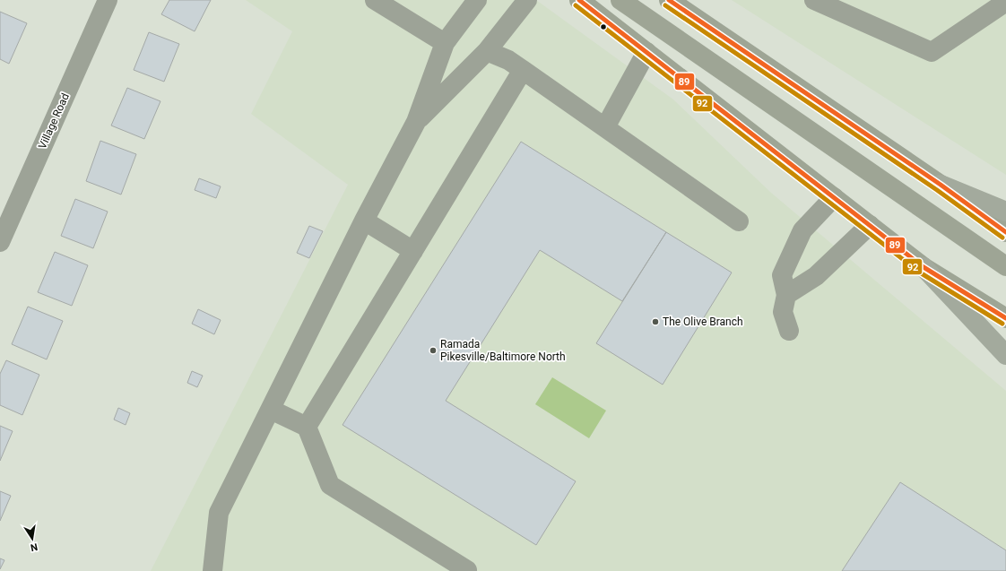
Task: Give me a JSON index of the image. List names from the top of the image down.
{
  "streets": {
    "street": ["Village Road"]
  },
  "places": ["The Olive Branch", "Ramada Pikesville/Baltimore North"],
  "lines": ["transit line 89", "transit line 92"],
  "north": "bottom"
}
